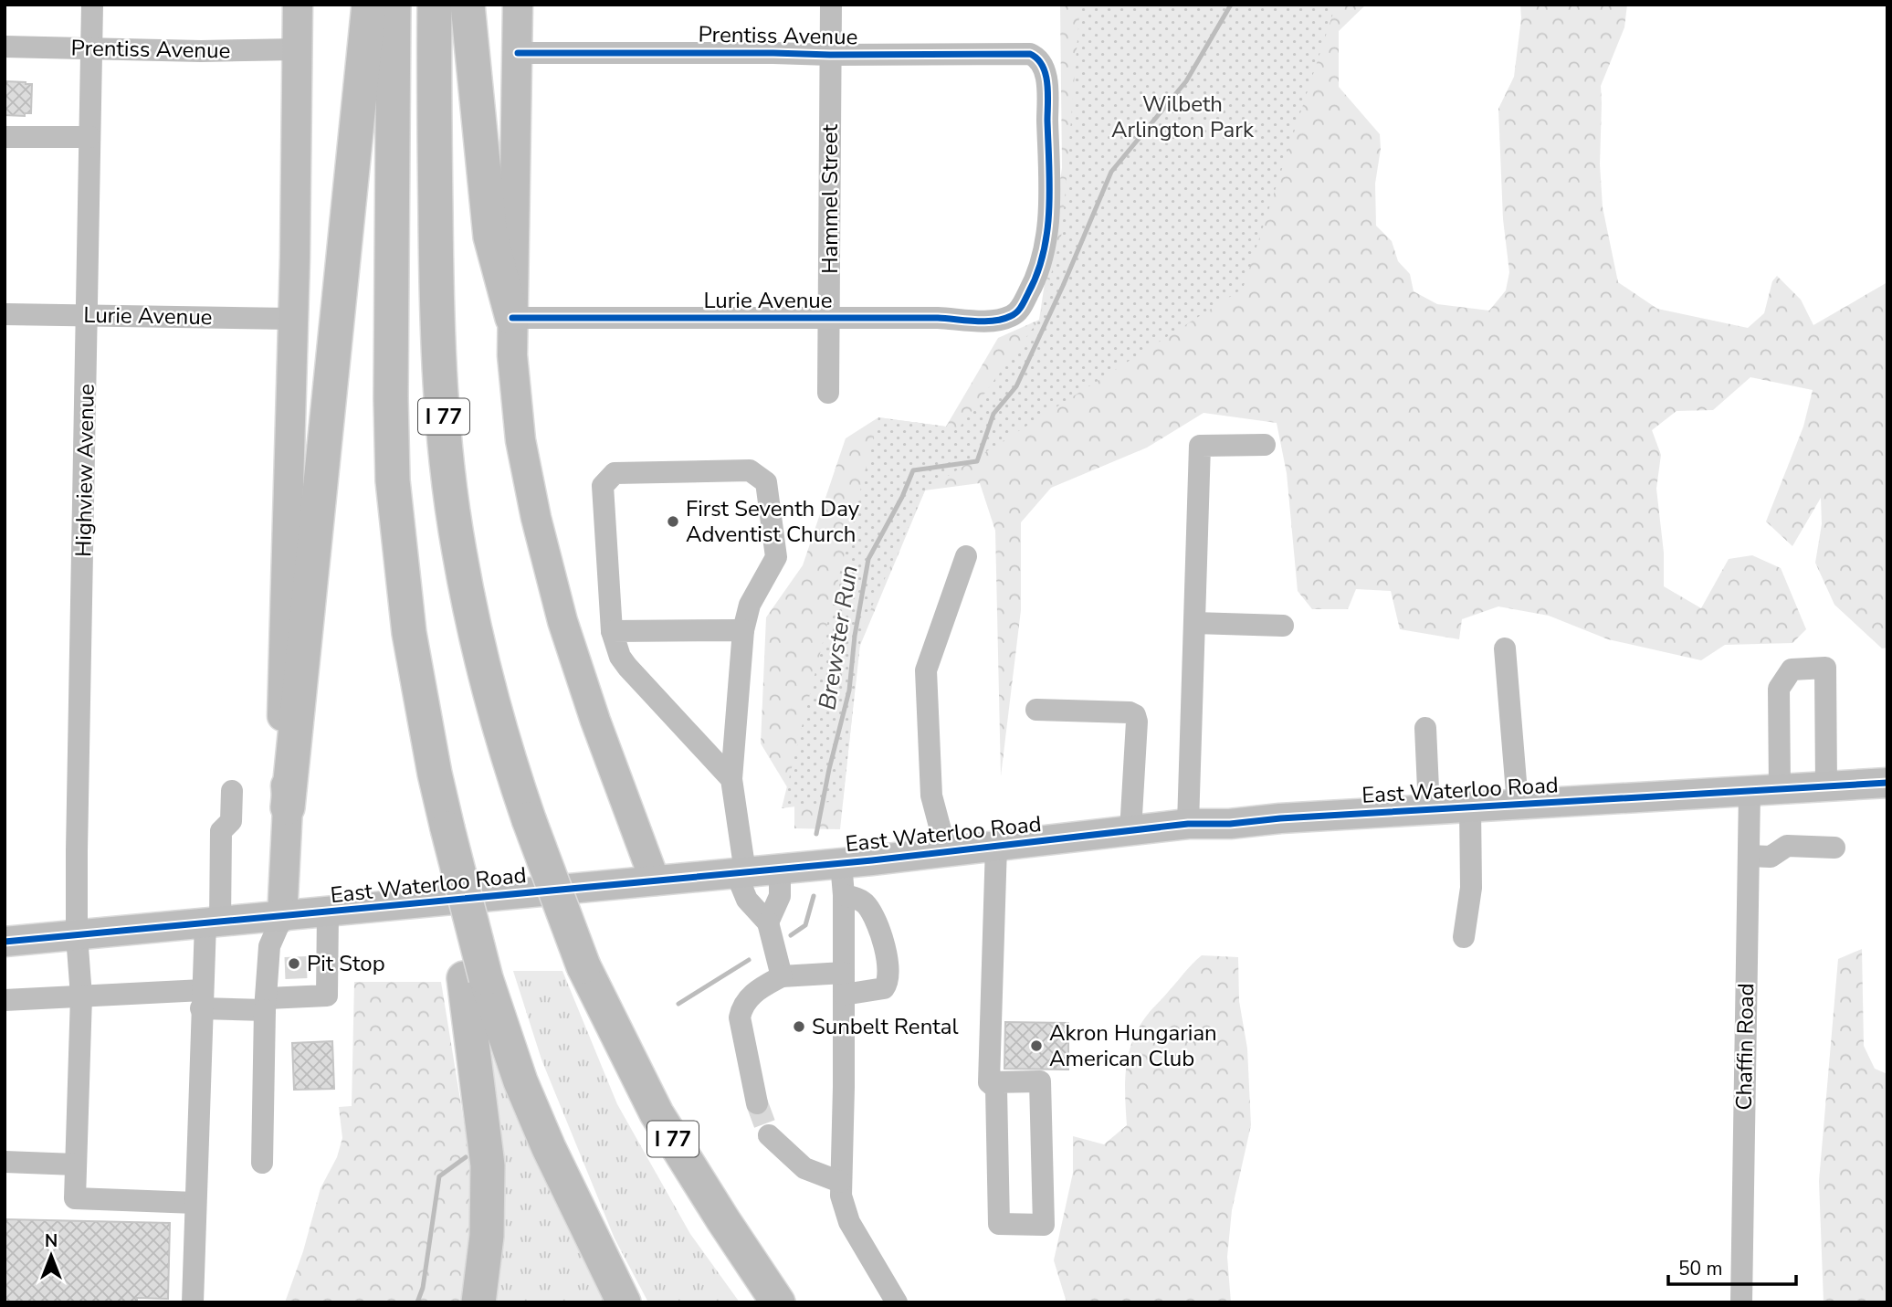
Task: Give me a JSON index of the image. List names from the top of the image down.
{
  "streets": {
    "highway": ["I 77"],
    "main road": ["East Waterloo Road"],
    "street": [
      "Prentiss Avenue",
      "Hammel Street",
      "Lurie Avenue",
      "Highview Avenue",
      "Chaffin Road"
    ]
  },
  "crossings": [
    ["Prentiss Avenue", "Hammel Street"],
    ["Prentiss Avenue", "Lurie Avenue"],
    ["Prentiss Avenue", "Highview Avenue"],
    ["Hammel Street", "Lurie Avenue"],
    ["Lurie Avenue", "Highview Avenue"],
    ["Highview Avenue", "East Waterloo Road"],
    ["East Waterloo Road", "Chaffin Road"]
  ],
  "water": ["Brewster Run"],
  "parks": ["Wilbeth Arlington Park"],
  "places": [
    "First Seventh Day Adventist Church",
    "Pit Stop",
    "Sunbelt Rental",
    "Akron Hungarian American Club"
  ],
  "scale_bar": "50 m",
  "north": "top"
}
